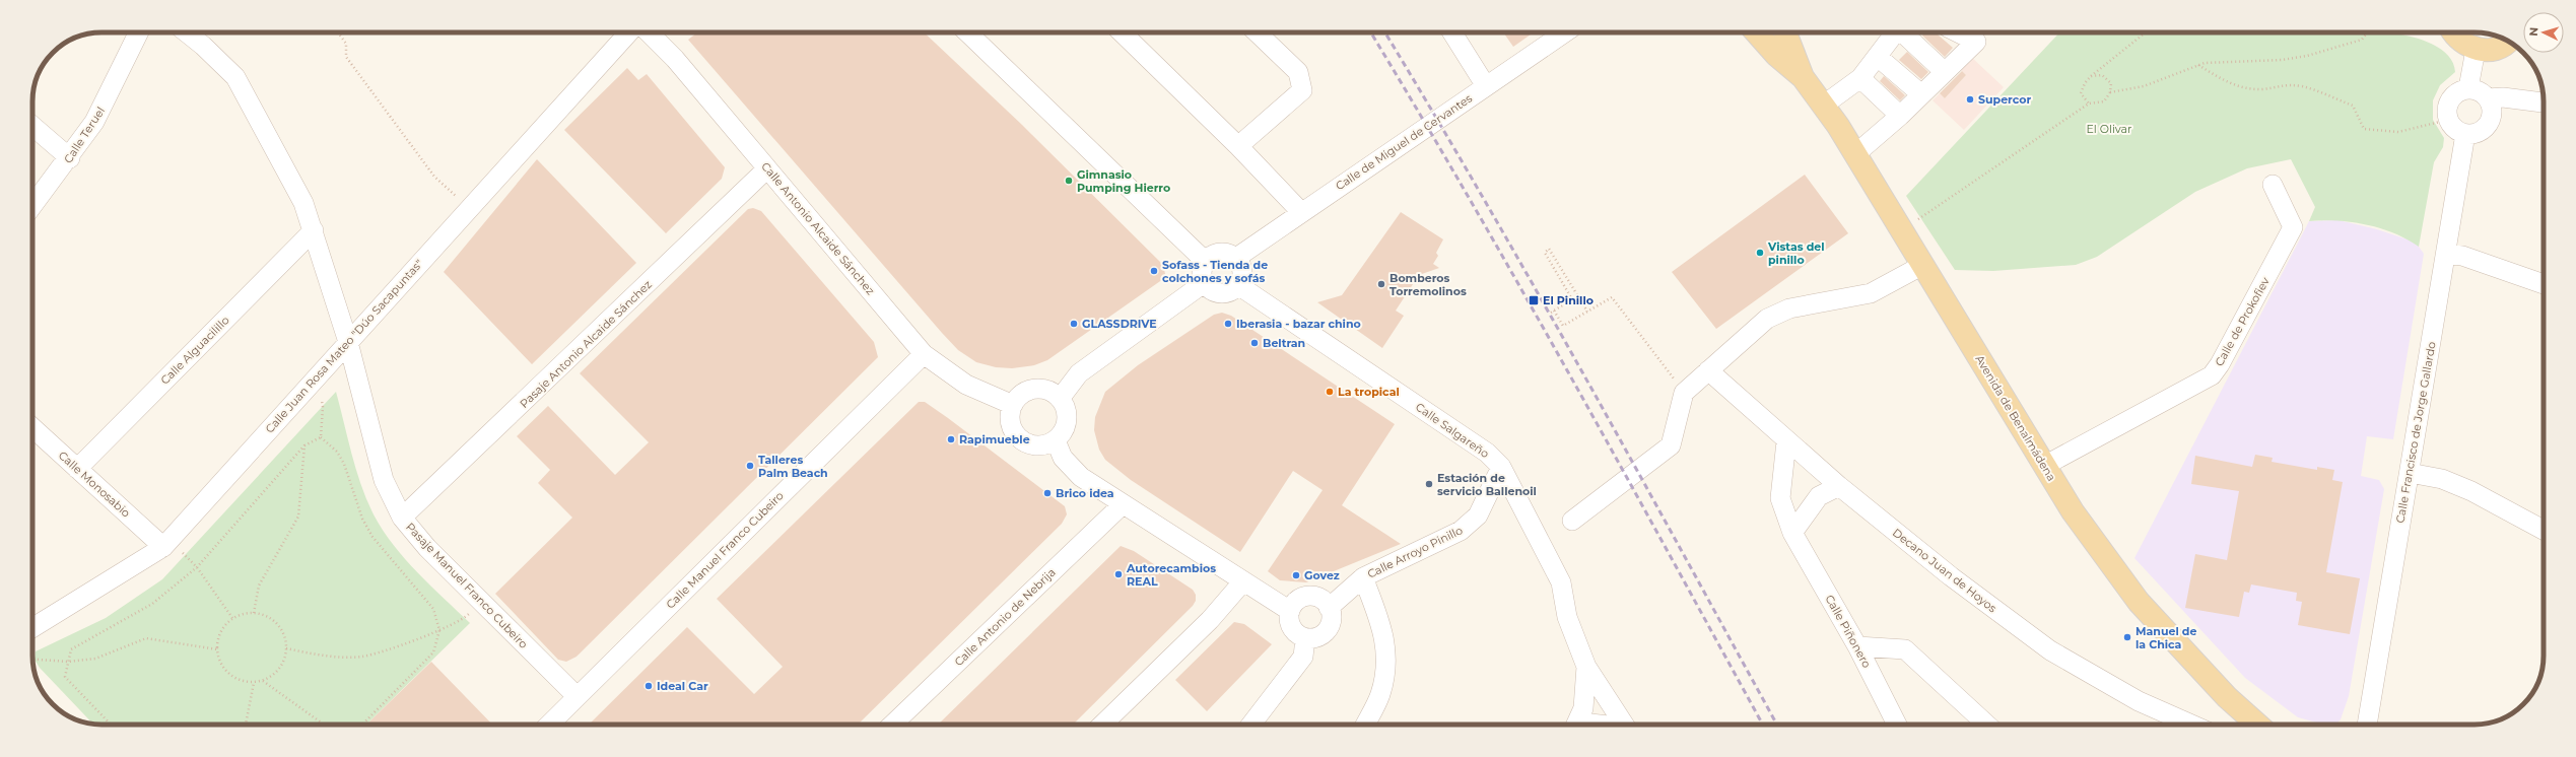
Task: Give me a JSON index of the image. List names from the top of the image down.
{
  "streets": {
    "main road": ["Avenida de Benalmádena"],
    "street": [
      "Calle Teruel",
      "Calle de Miguel de Cervantes",
      "Calle Antonio Alcaide Sánchez",
      "Calle de Prokofiev",
      "Pasaje Antonio Alcaide Sánchez",
      "Calle Juan Rosa Mateo \"Dúo Sacapuntas\"",
      "Calle Alguacilillo",
      "Calle Salgareño",
      "Calle Francisco de Jorge Gallardo",
      "Calle Monosabio",
      "Calle Manuel Franco Cubeiro",
      "Calle Arroyo Pinillo",
      "Decano Juan de Hoyos",
      "Pasaje Manuel Franco Cubeiro",
      "Calle Antonio de Nebrija",
      "Calle Piñonero"
    ]
  },
  "crossings": [
    ["Calle de Miguel de Cervantes", "Calle Salgareño"],
    ["Calle Antonio Alcaide Sánchez", "Pasaje Antonio Alcaide Sánchez"],
    ["Calle Antonio Alcaide Sánchez", "Calle Manuel Franco Cubeiro"],
    ["Calle de Prokofiev", "Avenida de Benalmádena"],
    ["Pasaje Antonio Alcaide Sánchez", "Pasaje Manuel Franco Cubeiro"],
    ["Calle Juan Rosa Mateo \"Dúo Sacapuntas\"", "Calle Monosabio"],
    ["Calle Juan Rosa Mateo \"Dúo Sacapuntas\"", "Pasaje Manuel Franco Cubeiro"],
    ["Calle Alguacilillo", "Calle Monosabio"],
    ["Calle Salgareño", "Calle Arroyo Pinillo"],
    ["Calle Manuel Franco Cubeiro", "Pasaje Manuel Franco Cubeiro"],
    ["Decano Juan de Hoyos", "Calle Piñonero"]
  ],
  "parks": ["El Olivar"],
  "places": {
    "other": [
      "Supercor",
      "Gimnasio Pumping Hierro",
      "Vistas del pinillo",
      "Sofass - Tienda de colchones y sofás",
      "Bomberos Torremolinos",
      "GLASSDRIVE",
      "Iberasia - bazar chino",
      "Beltran",
      "La tropical",
      "Rapimueble",
      "Talleres Palm Beach",
      "Estación de servicio Ballenoil",
      "Brico idea",
      "Autorecambios REAL",
      "Govez",
      "Manuel de la Chica",
      "Ideal Car"
    ],
    "transit": ["El Pinillo"]
  },
  "north": "left"
}
